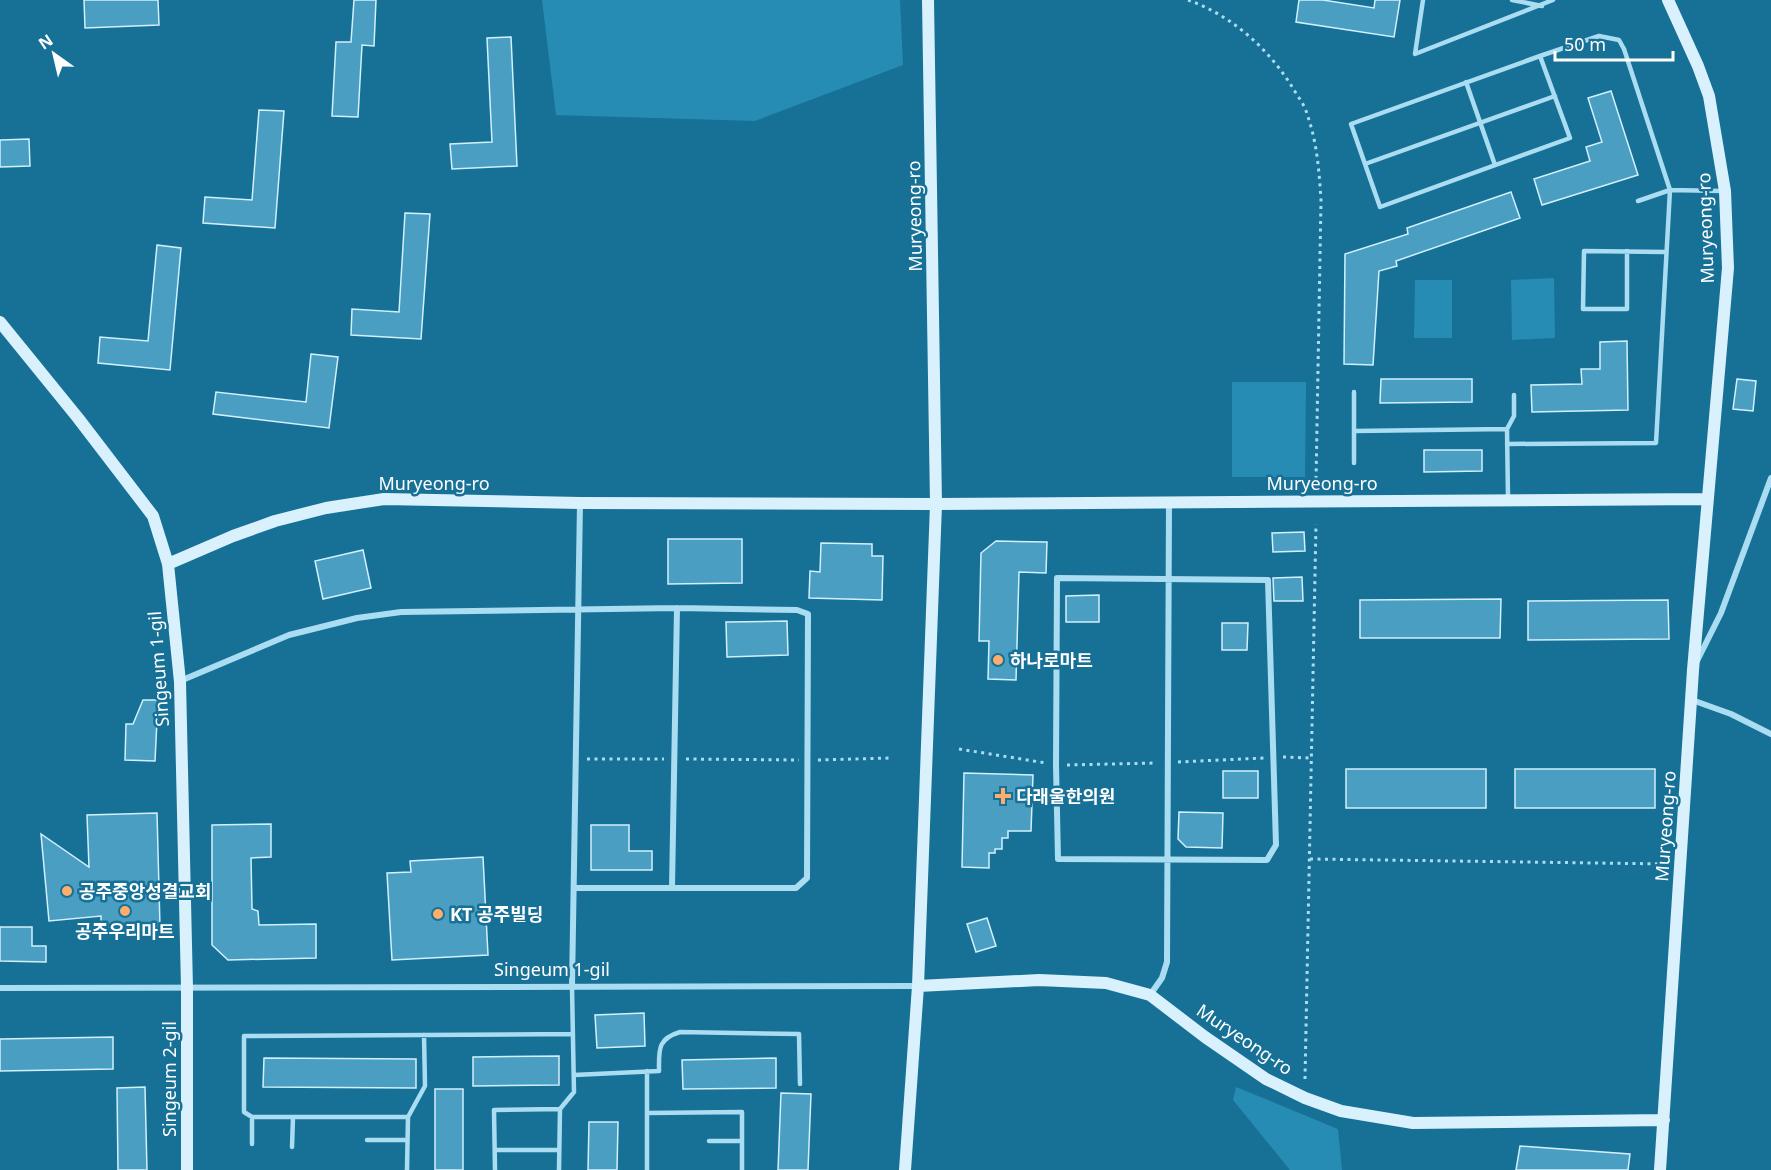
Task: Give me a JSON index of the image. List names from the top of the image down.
{
  "streets": {
    "street": ["Muryeong-ro", "Singeum 1-gil", "Singeum 2-gil"]
  },
  "crossings": [
    ["Muryeong-ro", "Singeum 1-gil"],
    ["Singeum 1-gil", "Singeum 2-gil"]
  ],
  "places": {
    "other": [
      "하나로마트",
      "공주중앙성결교회",
      "공주우리마트",
      "KT 공주빌딩"
    ],
    "health": ["다래울한의원"]
  },
  "scale_bar": "50 m",
  "north": "top left"
}
